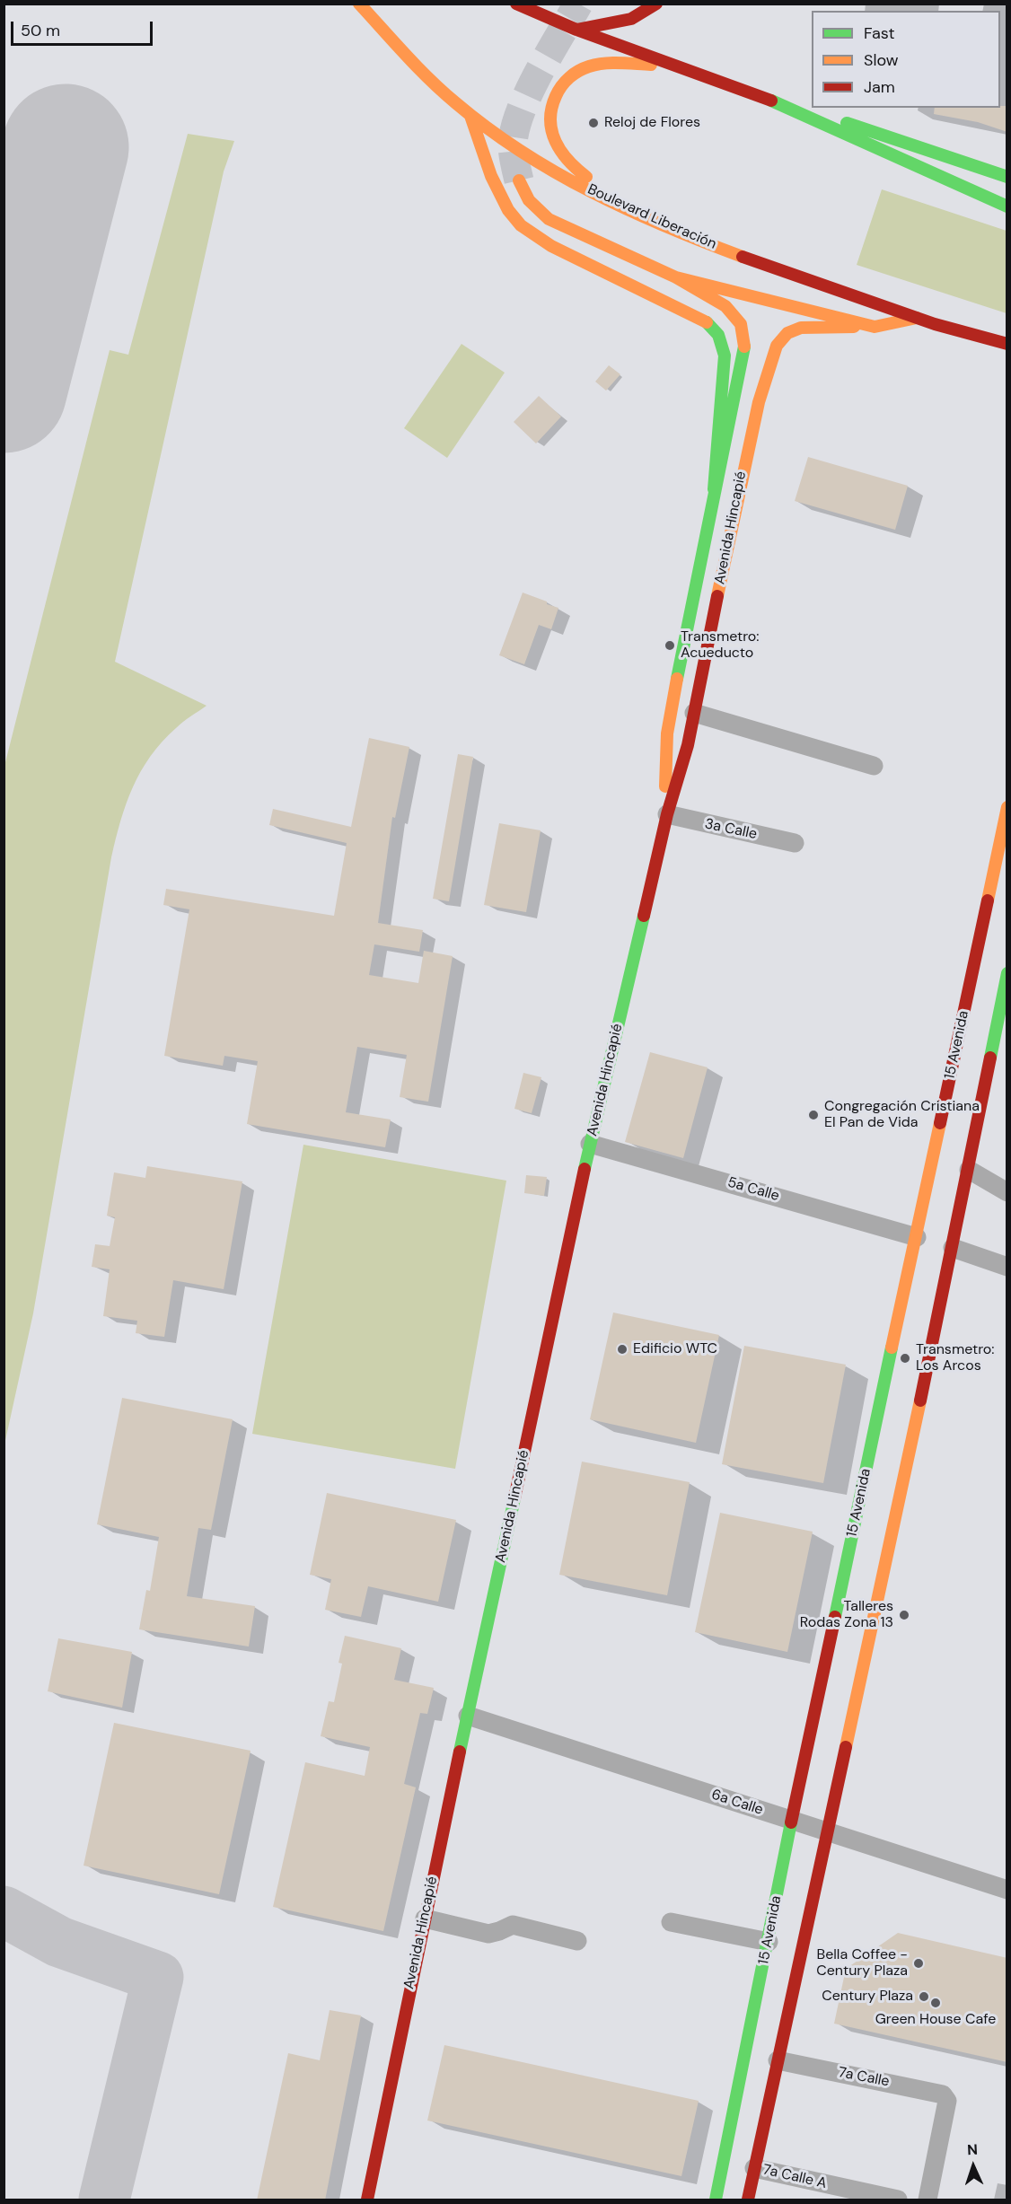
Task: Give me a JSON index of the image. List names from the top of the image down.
{
  "streets": {
    "main road": ["Boulevard Liberación", "Avenida Hincapié", "15 Avenida"],
    "street": [
      "3a Calle",
      "5a Calle",
      "6a Calle",
      "7a Calle",
      "7a Calle A"
    ]
  },
  "crossings": [
    ["Avenida Hincapié", "3a Calle"],
    ["Avenida Hincapié", "5a Calle"],
    ["Avenida Hincapié", "6a Calle"],
    ["15 Avenida", "5a Calle"],
    ["15 Avenida", "6a Calle"]
  ],
  "places": [
    "Reloj de Flores",
    "Transmetro: Acueducto",
    "Congregación Cristiana El Pan de Vida",
    "Edificio WTC",
    "Transmetro: Los Arcos",
    "Talleres Rodas Zona 13",
    "Bella Coffee - Century Plaza",
    "Century Plaza",
    "Green House Cafe"
  ],
  "legend": ["Fast", "Slow", "Jam"],
  "scale_bar": "50 m",
  "north": "top"
}
